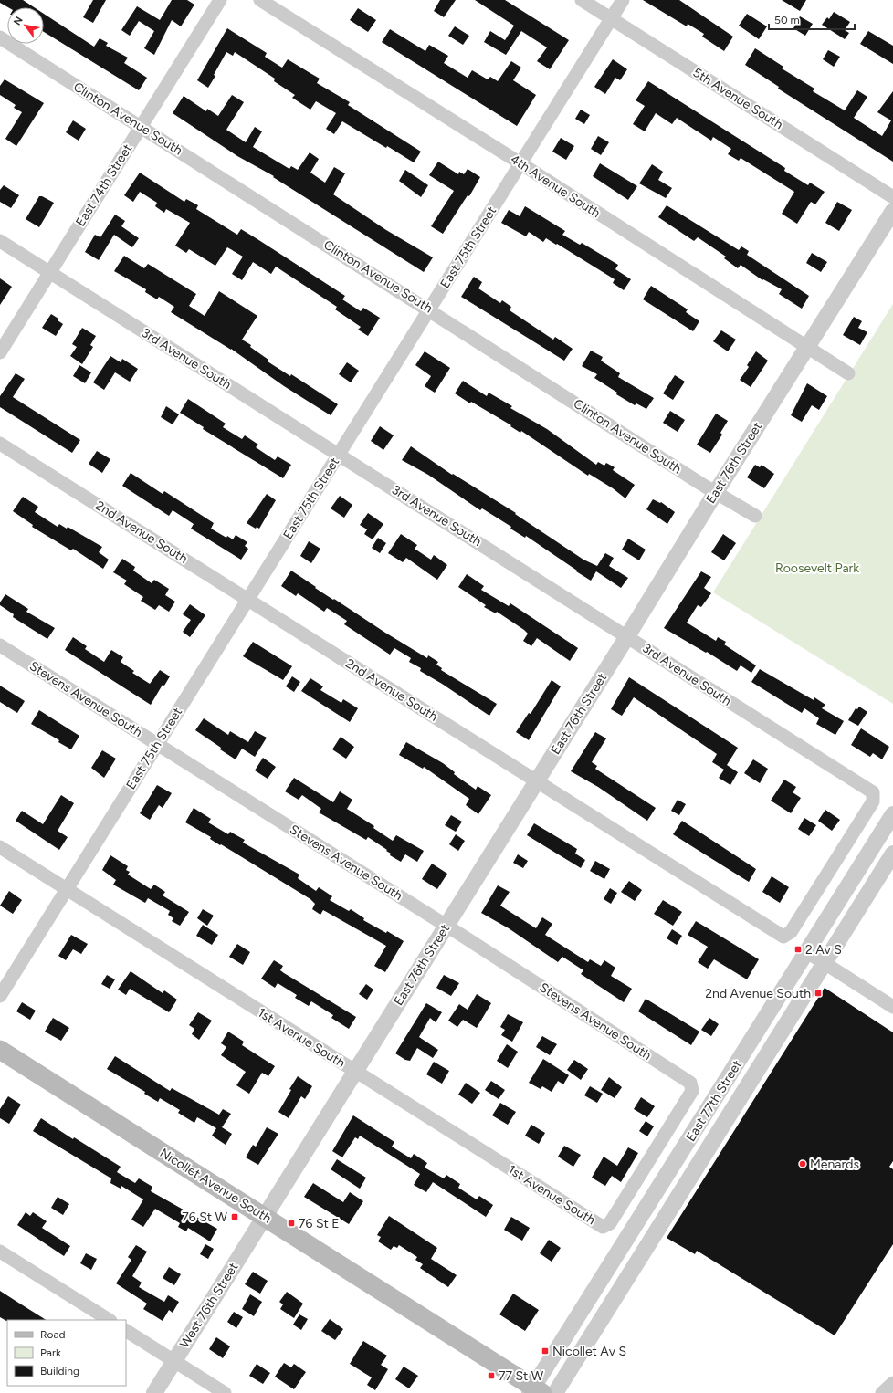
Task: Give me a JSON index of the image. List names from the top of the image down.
{
  "streets": {
    "main road": ["Nicollet Avenue South"],
    "street": [
      "5th Avenue South",
      "Clinton Avenue South",
      "East 74th Street",
      "4th Avenue South",
      "East 75th Street",
      "3rd Avenue South",
      "East 76th Street",
      "2nd Avenue South",
      "Stevens Avenue South",
      "1st Avenue South",
      "East 77th Street",
      "West 76th Street"
    ]
  },
  "crossings": [
    ["5th Avenue South", "East 75th Street"],
    ["Clinton Avenue South", "East 74th Street"],
    ["Clinton Avenue South", "East 75th Street"],
    ["Clinton Avenue South", "East 76th Street"],
    ["East 74th Street", "3rd Avenue South"],
    ["4th Avenue South", "East 75th Street"],
    ["4th Avenue South", "East 76th Street"],
    ["East 75th Street", "3rd Avenue South"],
    ["East 75th Street", "2nd Avenue South"],
    ["East 75th Street", "Stevens Avenue South"],
    ["East 75th Street", "1st Avenue South"],
    ["3rd Avenue South", "East 76th Street"],
    ["3rd Avenue South", "2nd Avenue South"],
    ["East 76th Street", "2nd Avenue South"],
    ["East 76th Street", "Stevens Avenue South"],
    ["East 76th Street", "1st Avenue South"],
    ["East 76th Street", "Nicollet Avenue South"],
    ["East 76th Street", "West 76th Street"],
    ["Stevens Avenue South", "1st Avenue South"],
    ["East 77th Street", "Nicollet Avenue South"],
    ["Nicollet Avenue South", "West 76th Street"]
  ],
  "parks": ["Roosevelt Park"],
  "places": {
    "transit": [
      "2 Av S",
      "2nd Avenue South",
      "76 St W",
      "76 St E",
      "Nicollet Av S",
      "77 St W"
    ],
    "other": ["Menards"]
  },
  "legend": ["Road", "Park", "Building"],
  "scale_bar": "50 m",
  "north": "top left"
}
